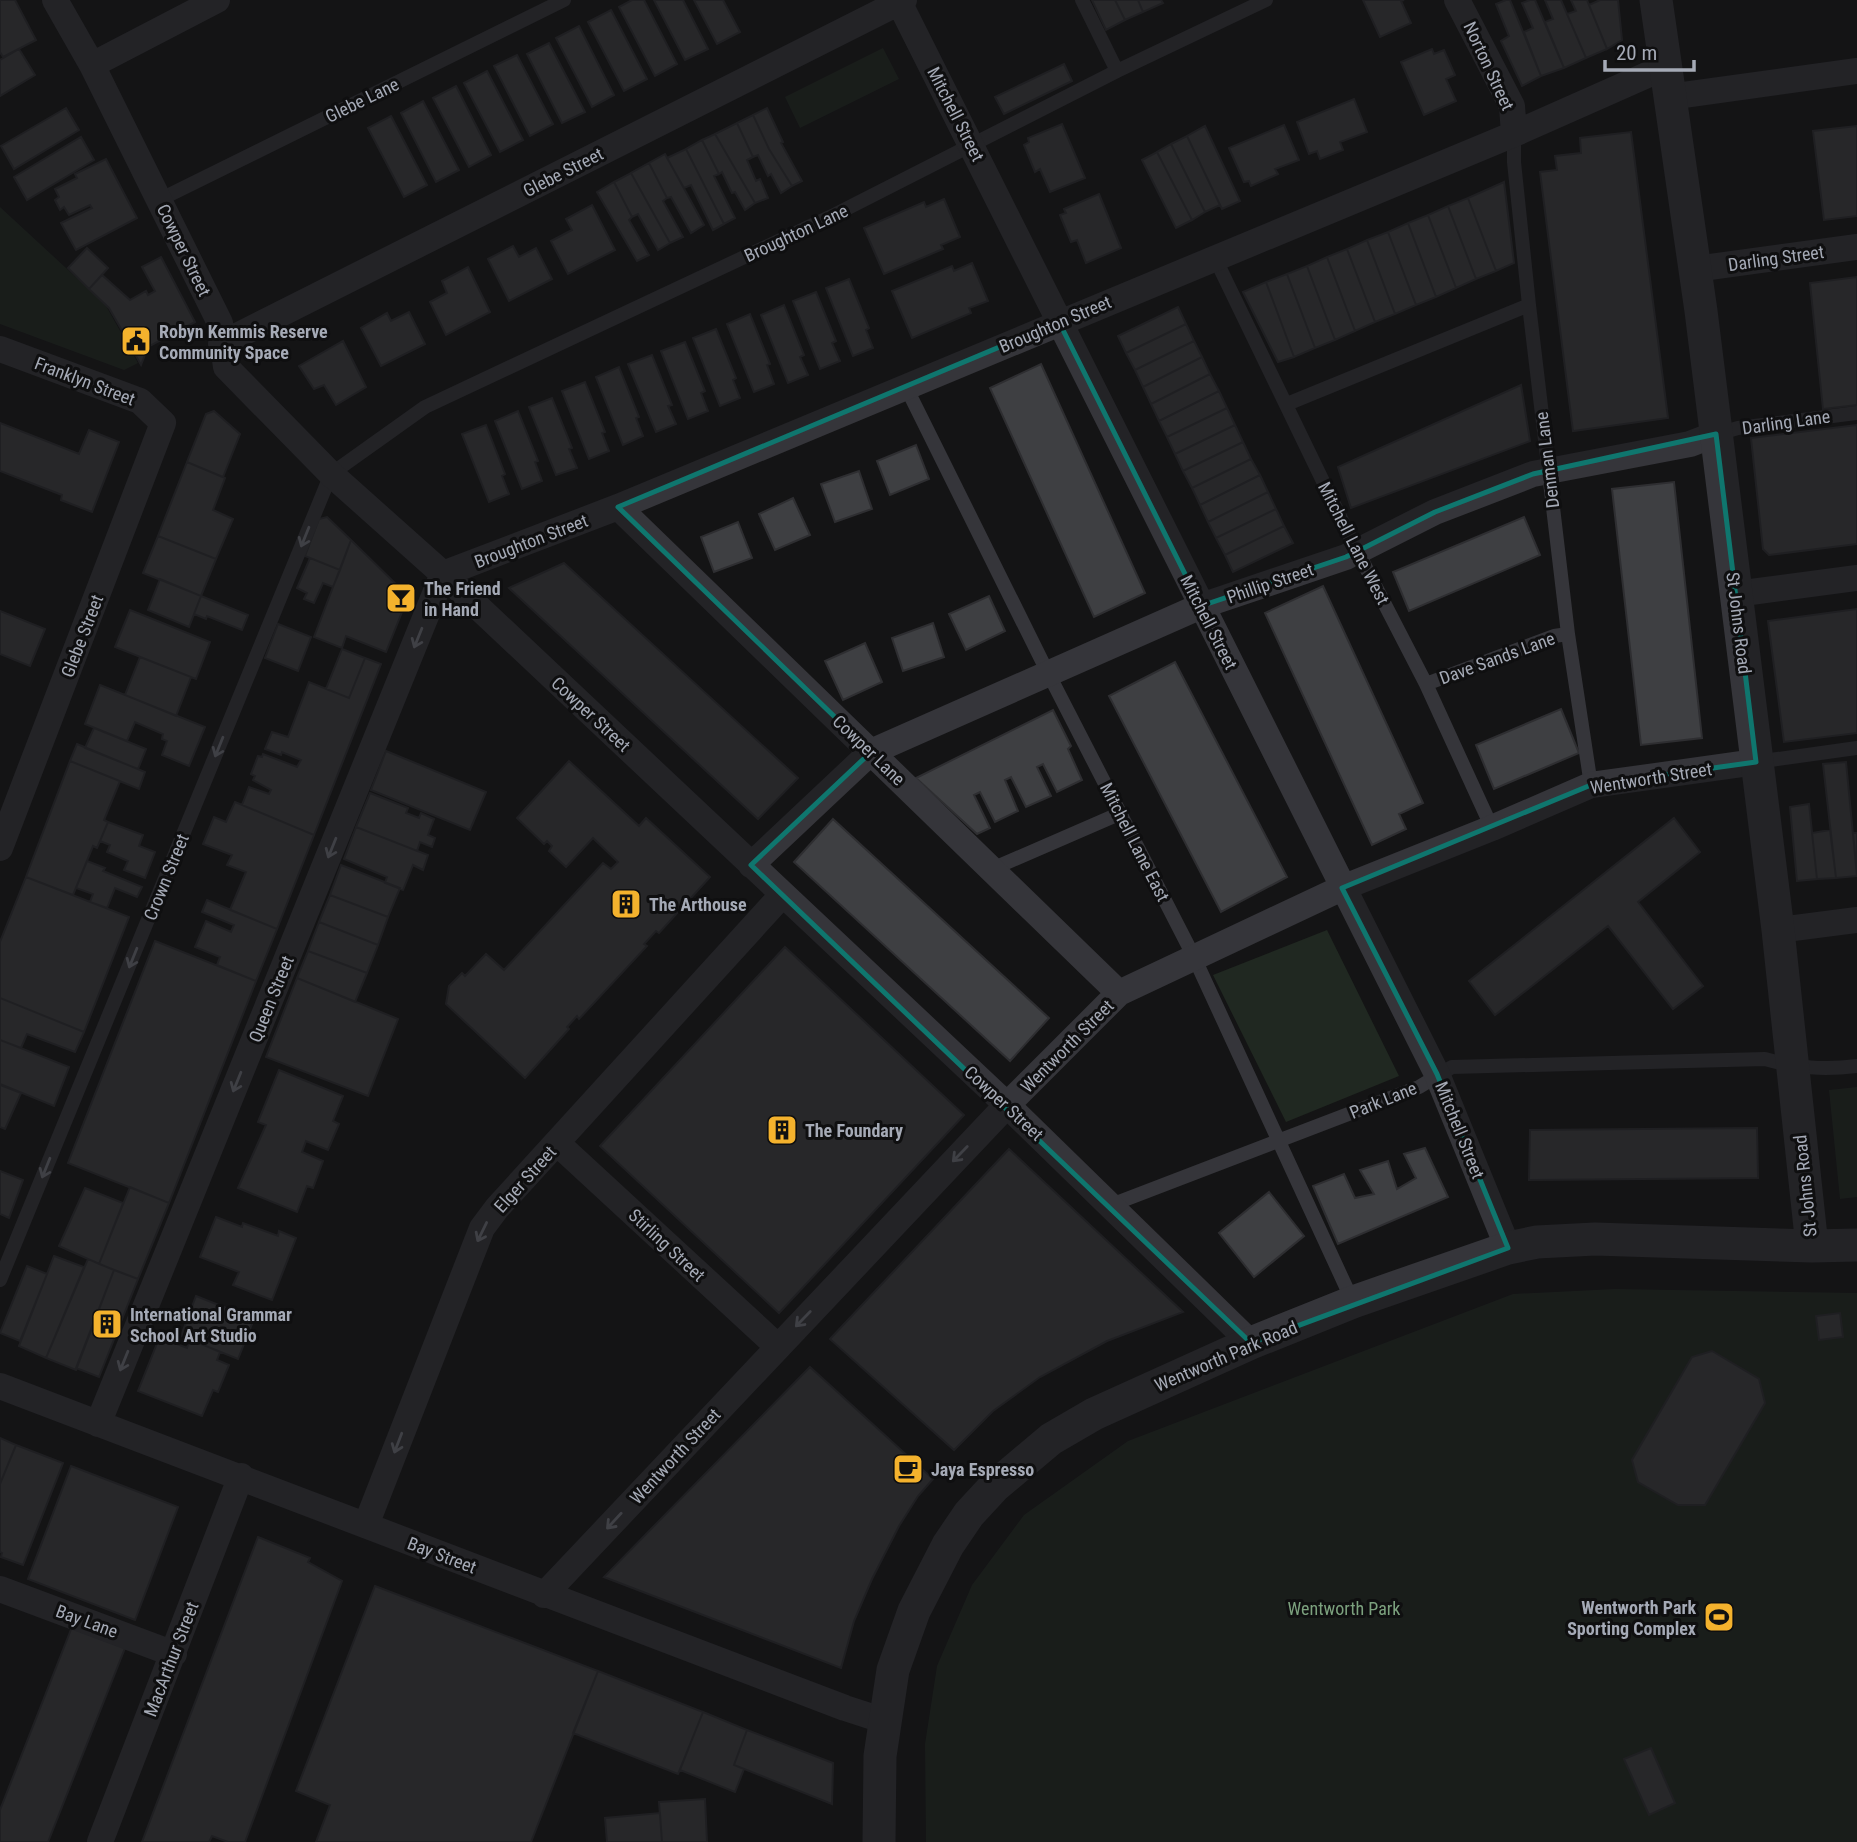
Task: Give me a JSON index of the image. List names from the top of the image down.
{
  "streets": {
    "street": [
      "Norton Street",
      "Mitchell Street",
      "Glebe Street",
      "Cowper Street",
      "Darling Street",
      "Broughton Street",
      "Franklyn Street",
      "Phillip Street",
      "St Johns Road",
      "Cowper Lane",
      "Wentworth Street",
      "Queen Street",
      "Elger Street",
      "Stirling Street",
      "Wentworth Park Road",
      "Bay Street",
      "Bay Lane",
      "MacArthur Street"
    ],
    "lane": [
      "Glebe Lane",
      "Broughton Lane",
      "Darling Lane",
      "Denman Lane",
      "Mitchell Lane West",
      "Dave Sands Lane",
      "Mitchell Lane East",
      "Crown Street",
      "Park Lane"
    ]
  },
  "crossings": [
    ["Norton Street", "Broughton Street"],
    ["Norton Street", "Denman Lane"],
    ["Glebe Lane", "Cowper Street"],
    ["Mitchell Street", "Glebe Street"],
    ["Mitchell Street", "Broughton Lane"],
    ["Mitchell Street", "Broughton Street"],
    ["Mitchell Street", "Phillip Street"],
    ["Mitchell Street", "Wentworth Street"],
    ["Mitchell Street", "Park Lane"],
    ["Mitchell Street", "Wentworth Park Road"],
    ["Glebe Street", "Cowper Street"],
    ["Glebe Street", "Franklyn Street"],
    ["Broughton Lane", "Cowper Street"],
    ["Broughton Lane", "Crown Street"],
    ["Cowper Street", "Broughton Street"],
    ["Cowper Street", "Phillip Street"],
    ["Cowper Street", "Wentworth Street"],
    ["Cowper Street", "Crown Street"],
    ["Cowper Street", "Queen Street"],
    ["Cowper Street", "Park Lane"],
    ["Cowper Street", "Elger Street"],
    ["Cowper Street", "Wentworth Park Road"],
    ["Darling Street", "St Johns Road"],
    ["Broughton Street", "Denman Lane"],
    ["Broughton Street", "Mitchell Lane West"],
    ["Broughton Street", "St Johns Road"],
    ["Broughton Street", "Cowper Lane"],
    ["Broughton Street", "Mitchell Lane East"],
    ["Broughton Street", "Queen Street"],
    ["Darling Lane", "Phillip Street"],
    ["Darling Lane", "St Johns Road"],
    ["Denman Lane", "Phillip Street"],
    ["Denman Lane", "Dave Sands Lane"],
    ["Denman Lane", "Wentworth Street"],
    ["Mitchell Lane West", "Phillip Street"],
    ["Mitchell Lane West", "Dave Sands Lane"],
    ["Mitchell Lane West", "Wentworth Street"],
    ["Phillip Street", "St Johns Road"],
    ["Phillip Street", "Cowper Lane"],
    ["Phillip Street", "Mitchell Lane East"],
    ["St Johns Road", "Wentworth Street"],
    ["St Johns Road", "Park Lane"],
    ["St Johns Road", "Wentworth Park Road"],
    ["Cowper Lane", "Wentworth Street"],
    ["Wentworth Street", "Mitchell Lane East"],
    ["Wentworth Street", "Stirling Street"],
    ["Wentworth Street", "Bay Street"],
    ["Mitchell Lane East", "Park Lane"],
    ["Mitchell Lane East", "Wentworth Park Road"],
    ["Queen Street", "Bay Street"],
    ["Elger Street", "Stirling Street"],
    ["Elger Street", "Bay Street"],
    ["Wentworth Park Road", "Bay Street"],
    ["Bay Street", "MacArthur Street"],
    ["Bay Lane", "MacArthur Street"]
  ],
  "one_way": [
    "Wentworth Street",
    "Crown Street",
    "Queen Street",
    "Elger Street"
  ],
  "parks": ["Wentworth Park"],
  "places": {
    "public building": ["Robyn Kemmis Reserve Community Space"],
    "bar": ["The Friend in Hand"],
    "building": ["The Arthouse", "The Foundary", "International Grammar School Art Studio"],
    "cafe": ["Jaya Espresso"],
    "sports": ["Wentworth Park Sporting Complex"]
  },
  "scale_bar": "20 m"
}
